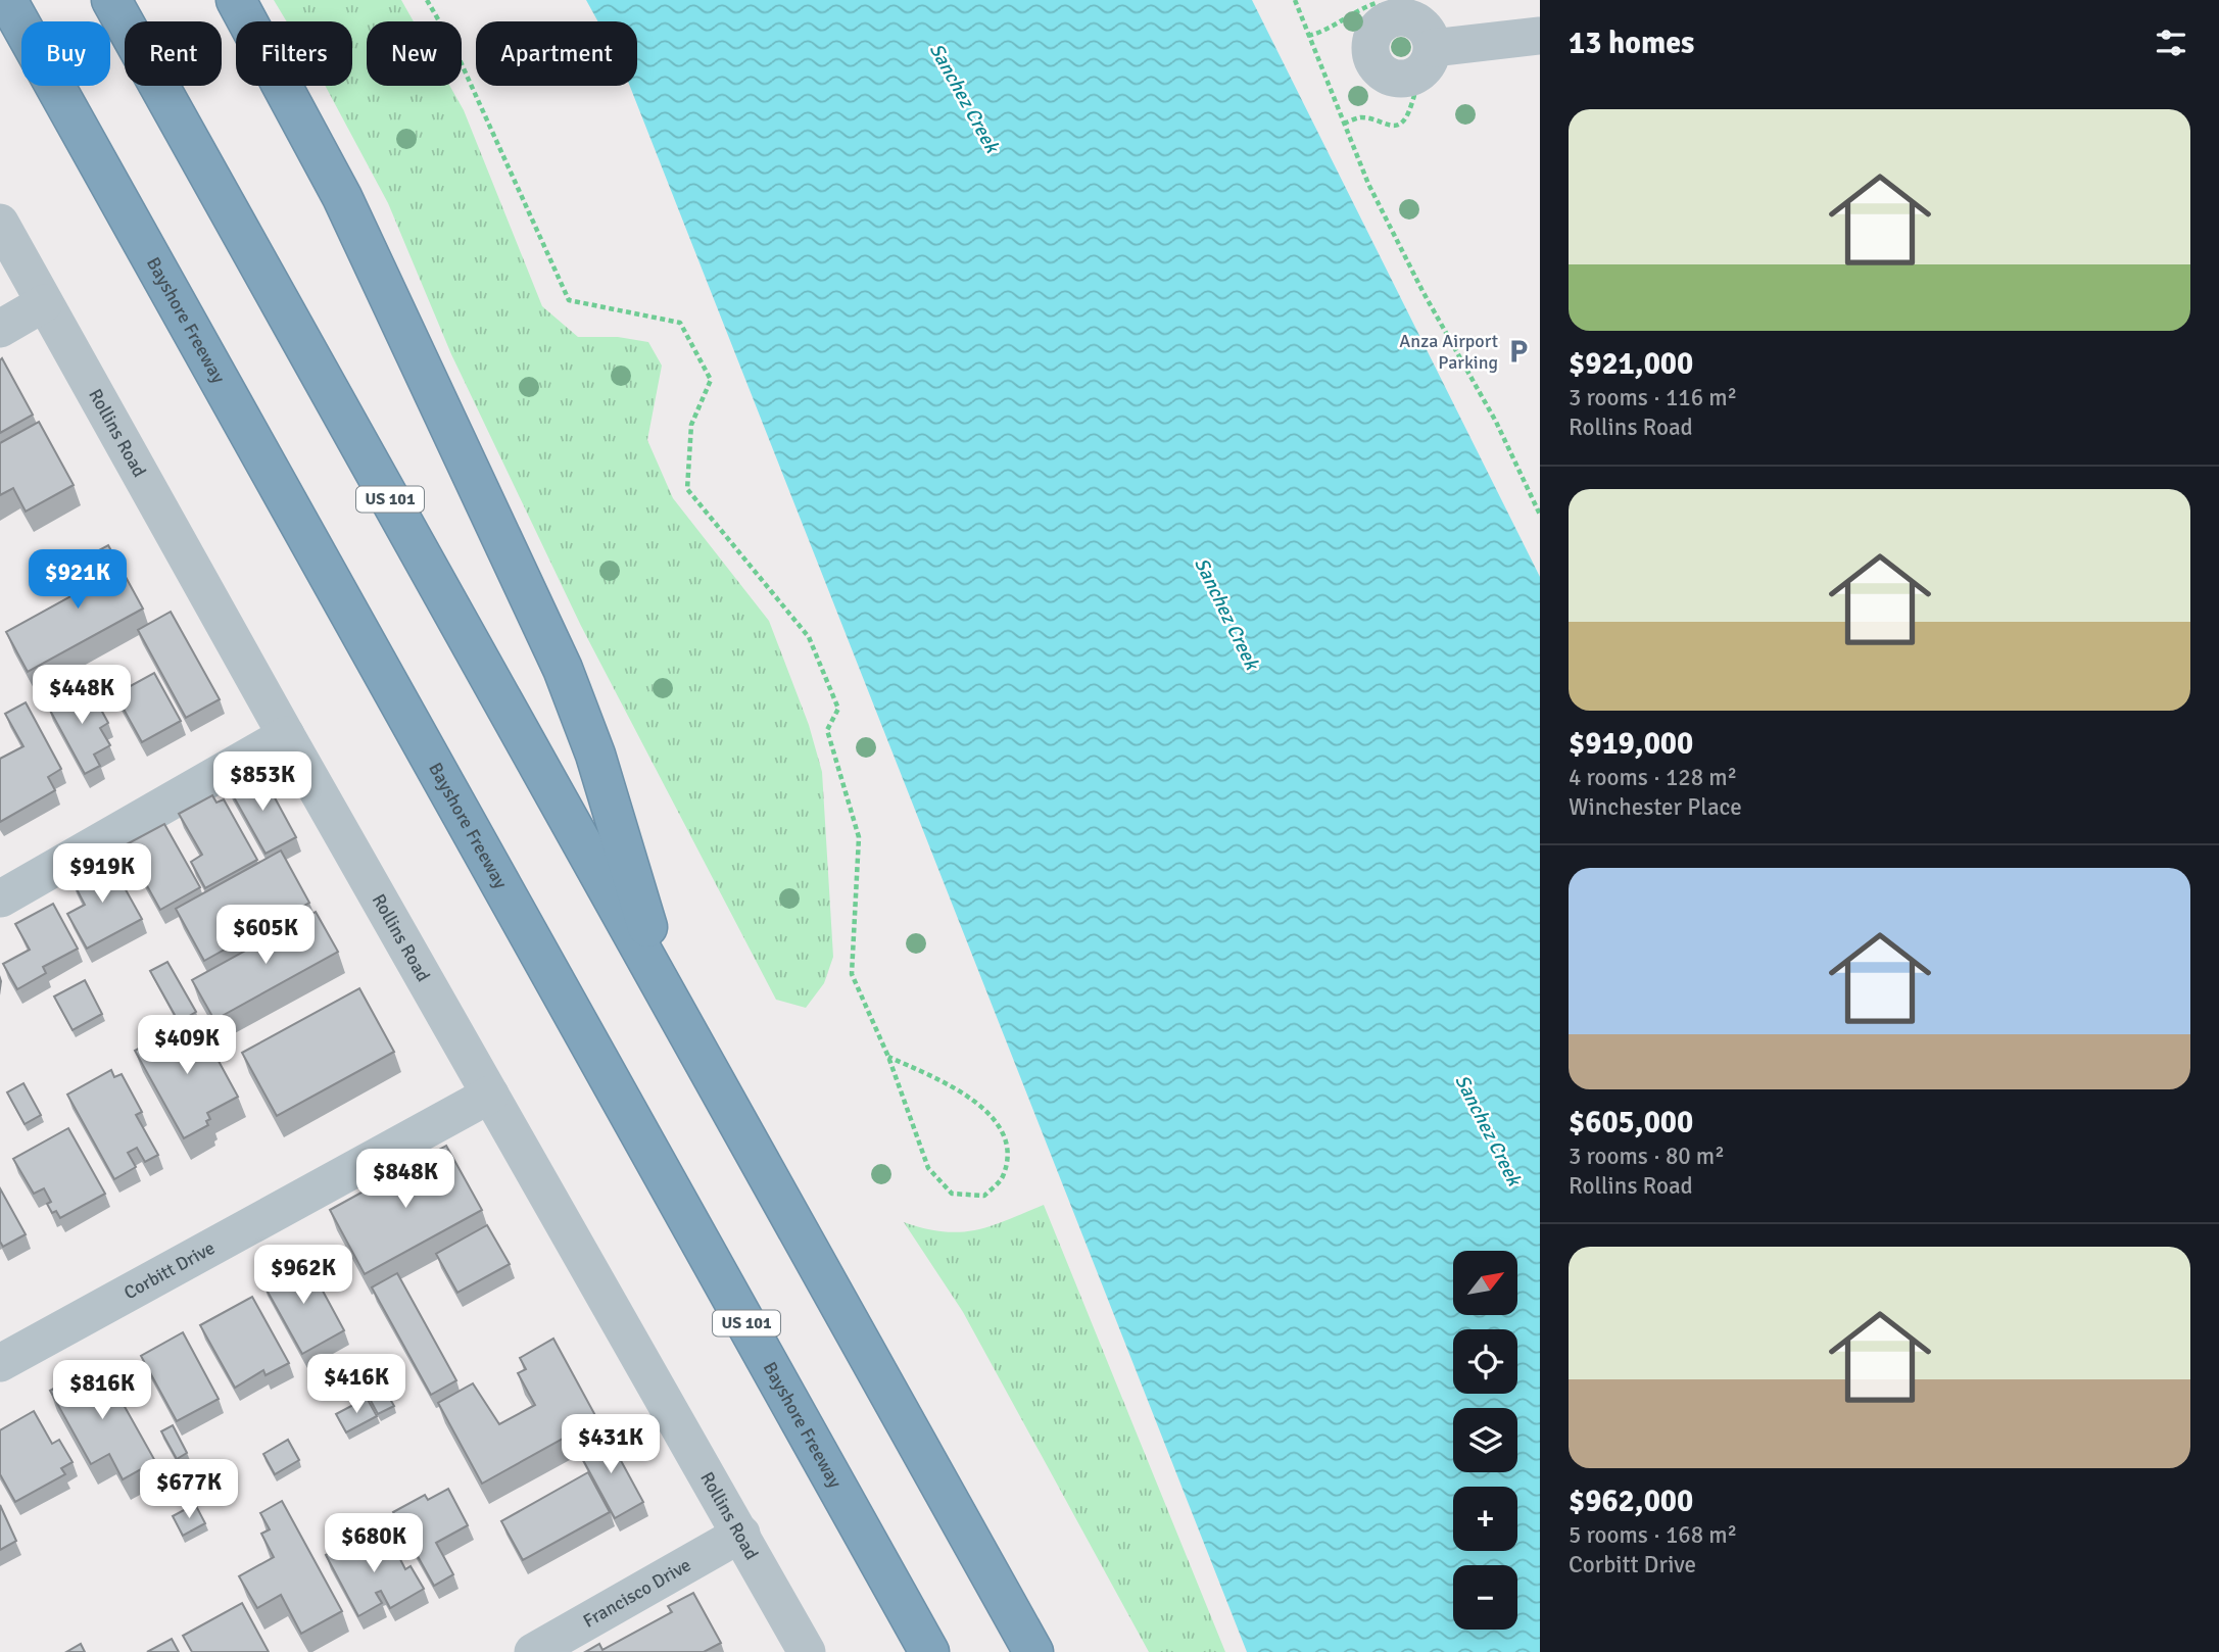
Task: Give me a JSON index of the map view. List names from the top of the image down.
{
  "streets": {
    "highway": ["Bayshore Freeway", "US 101"],
    "street": ["Rollins Road", "Corbitt Drive", "Francisco Drive"]
  },
  "crossings": [
    ["Rollins Road", "Corbitt Drive"],
    ["Rollins Road", "Francisco Drive"]
  ],
  "water": ["Sanchez Creek"],
  "places": {
    "parking": ["Anza Airport Parking"]
  },
  "north": "top right",
  "page": {
    "heading": "13 homes",
    "chip": [
      "Buy",
      "Rent",
      "Filters",
      "New",
      "Apartment"
    ],
    "list": [
      {
        "name": "$921,000",
        "note": "3 rooms · 116 m² · Rollins Road"
      },
      {
        "name": "$919,000",
        "note": "4 rooms · 128 m² · Winchester Place"
      },
      {
        "name": "$605,000",
        "note": "3 rooms · 80 m² · Rollins Road"
      },
      {
        "name": "$962,000",
        "note": "5 rooms · 168 m² · Corbitt Drive"
      }
    ],
    "price": [
      "$921K",
      "$448K",
      "$853K",
      "$919K",
      "$605K",
      "$409K",
      "$848K",
      "$962K",
      "$416K",
      "$816K",
      "$431K",
      "$677K",
      "$680K"
    ],
    "map_buttons": ["+", "−"]
  }
}
